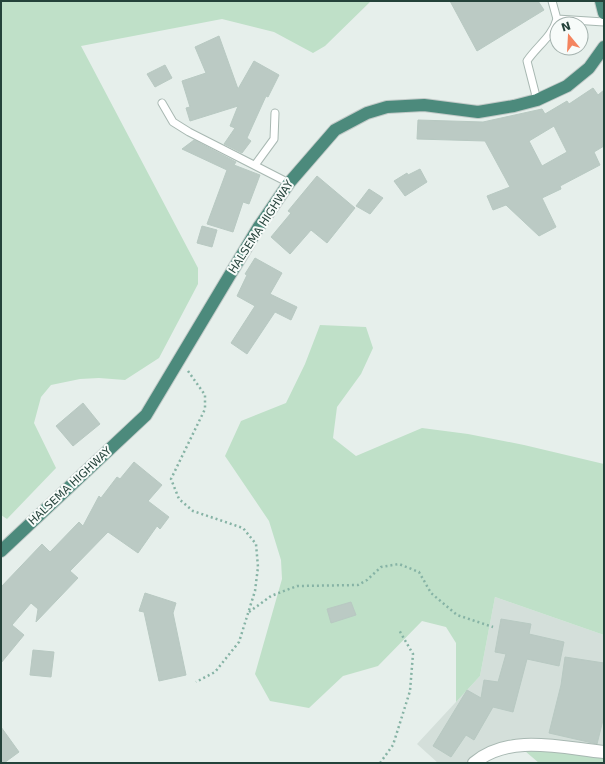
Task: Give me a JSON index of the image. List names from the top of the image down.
{
  "streets": {
    "highway": ["HALSEMA HIGHWAY"]
  },
  "north": "top"
}
